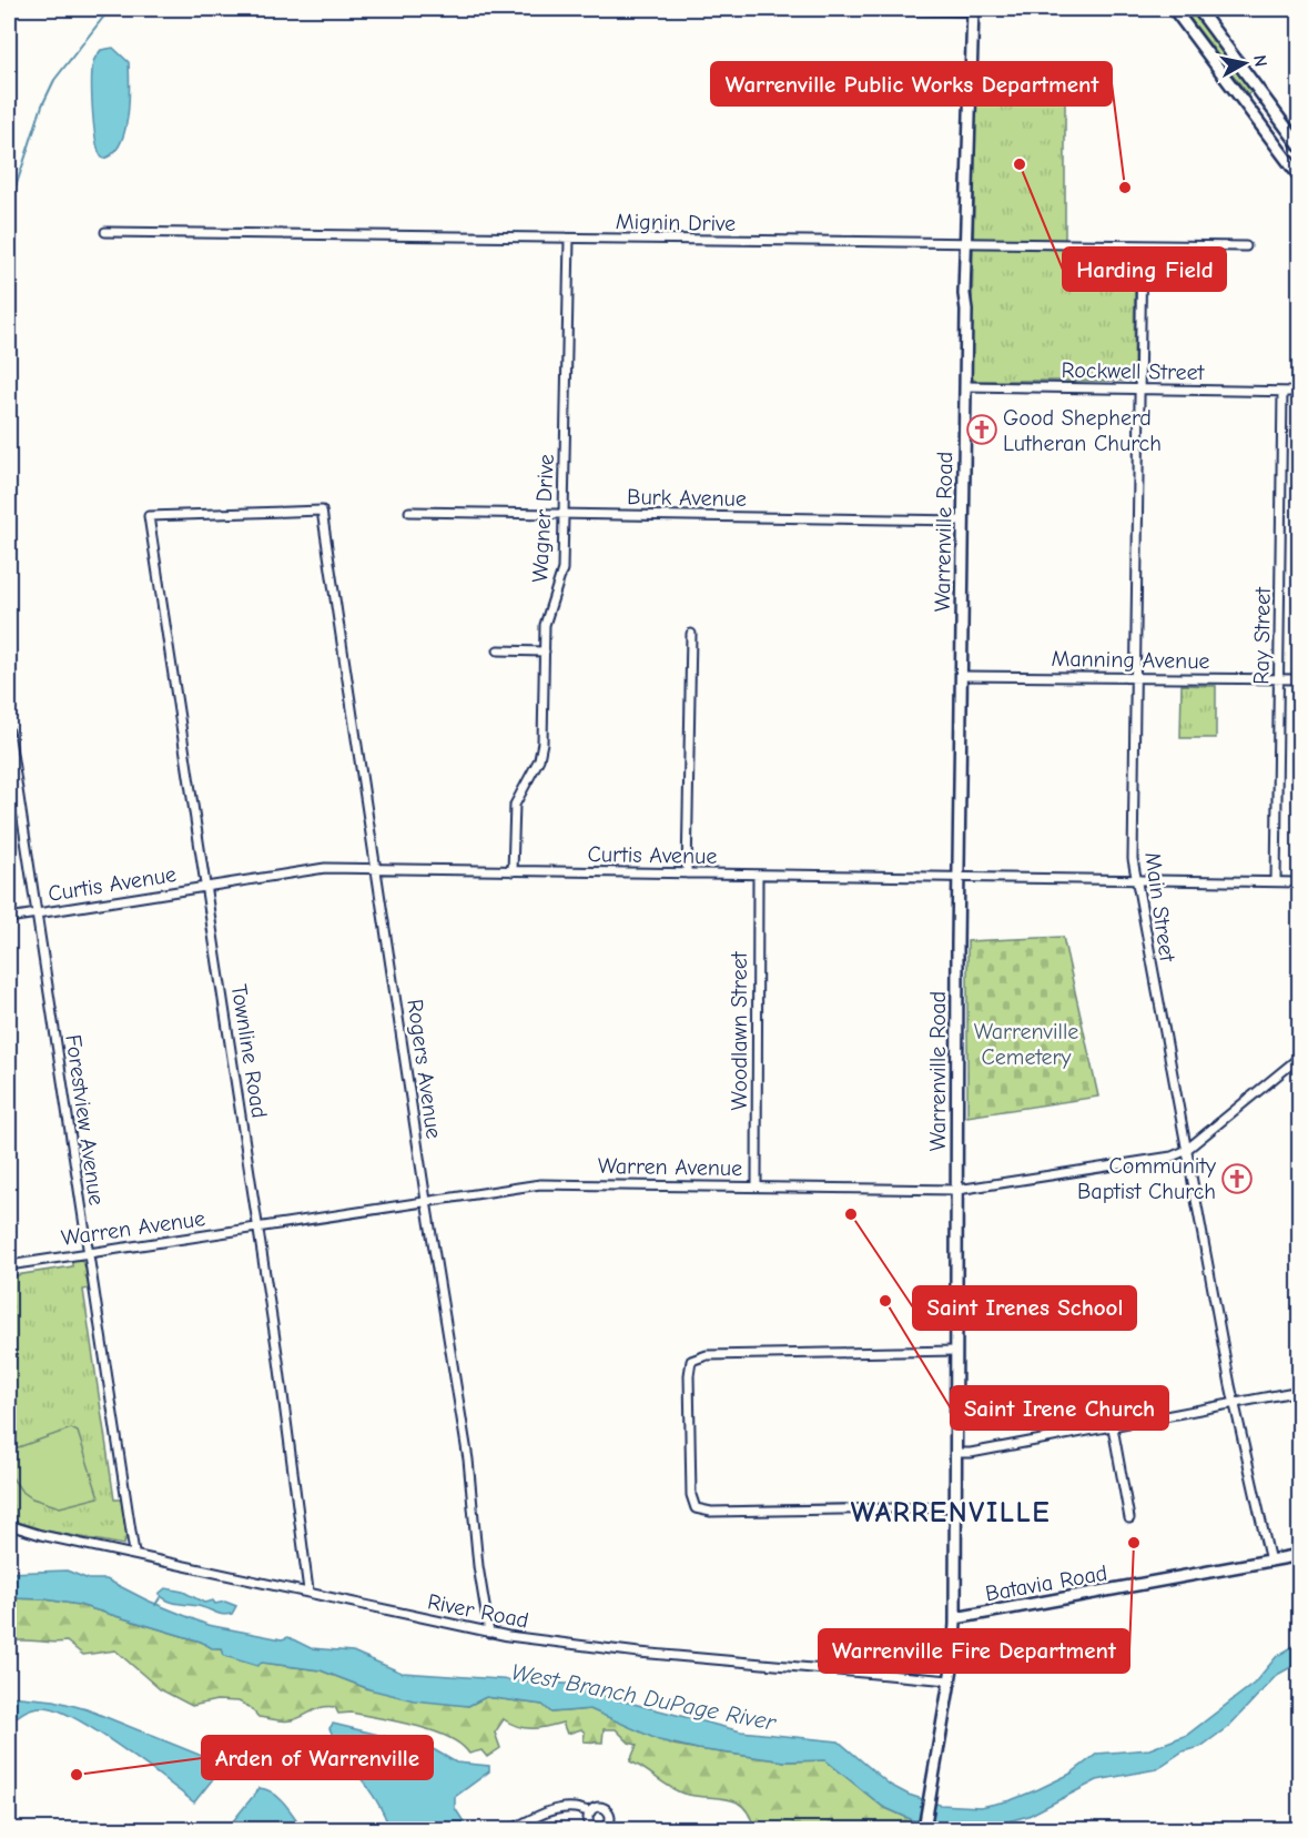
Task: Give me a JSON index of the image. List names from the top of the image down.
{
  "streets": {
    "main road": ["Warrenville Road", "Batavia Road"],
    "street": [
      "Mignin Drive",
      "Rockwell Street",
      "Burk Avenue",
      "Wagner Drive",
      "Ray Street",
      "Manning Avenue",
      "Curtis Avenue",
      "Main Street",
      "Woodlawn Street",
      "Townline Road",
      "Rogers Avenue",
      "Forestview Avenue",
      "Warren Avenue",
      "River Road"
    ]
  },
  "crossings": [
    ["Mignin Drive", "Wagner Drive"],
    ["Mignin Drive", "Warrenville Road"],
    ["Mignin Drive", "Main Street"],
    ["Rockwell Street", "Warrenville Road"],
    ["Rockwell Street", "Ray Street"],
    ["Rockwell Street", "Main Street"],
    ["Burk Avenue", "Wagner Drive"],
    ["Burk Avenue", "Warrenville Road"],
    ["Wagner Drive", "Curtis Avenue"],
    ["Warrenville Road", "Manning Avenue"],
    ["Warrenville Road", "Curtis Avenue"],
    ["Warrenville Road", "Warren Avenue"],
    ["Warrenville Road", "Batavia Road"],
    ["Warrenville Road", "River Road"],
    ["Ray Street", "Manning Avenue"],
    ["Ray Street", "Curtis Avenue"],
    ["Manning Avenue", "Main Street"],
    ["Curtis Avenue", "Main Street"],
    ["Curtis Avenue", "Woodlawn Street"],
    ["Curtis Avenue", "Townline Road"],
    ["Curtis Avenue", "Rogers Avenue"],
    ["Curtis Avenue", "Forestview Avenue"],
    ["Main Street", "Warren Avenue"],
    ["Main Street", "Batavia Road"],
    ["Woodlawn Street", "Warren Avenue"],
    ["Townline Road", "Rogers Avenue"],
    ["Townline Road", "Warren Avenue"],
    ["Townline Road", "River Road"],
    ["Rogers Avenue", "Warren Avenue"],
    ["Rogers Avenue", "River Road"],
    ["Forestview Avenue", "Warren Avenue"],
    ["Forestview Avenue", "River Road"]
  ],
  "districts": ["WARRENVILLE"],
  "water": ["West Branch DuPage River"],
  "parks": ["Warrenville Cemetery"],
  "places": {
    "other": [
      "Harding Field",
      "Warrenville Public Works Department",
      "Saint Irenes School",
      "Saint Irene Church",
      "Warrenville Fire Department",
      "Arden of Warrenville"
    ],
    "church": ["Good Shepherd Lutheran Church", "Community Baptist Church"]
  },
  "north": "right"
}
